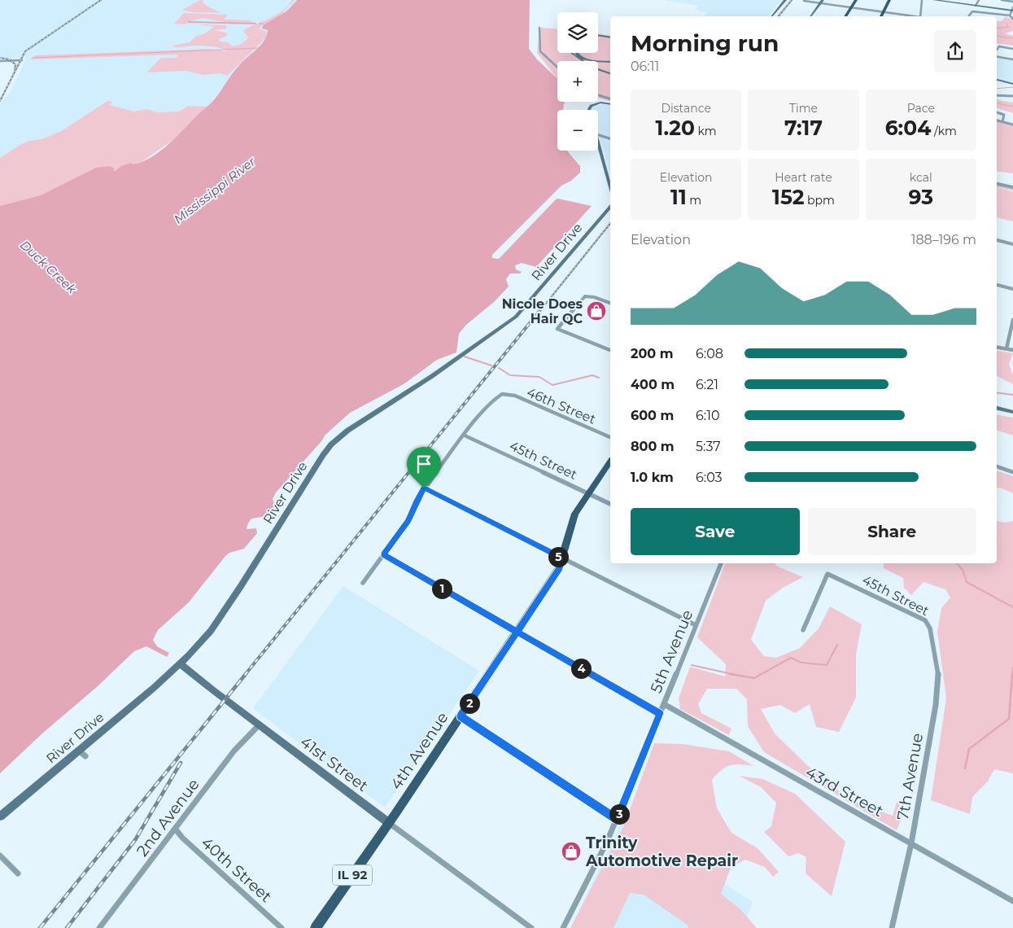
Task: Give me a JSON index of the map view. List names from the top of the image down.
{
  "streets": {
    "main road": ["4th Avenue", "IL 92"],
    "street": [
      "River Drive",
      "46th Street",
      "45th Street",
      "5th Avenue",
      "41st Street",
      "7th Avenue",
      "43rd Street",
      "2nd Avenue",
      "40th Street"
    ]
  },
  "crossings": [
    ["River Drive", "41st Street"],
    ["46th Street", "45th Street"],
    ["45th Street", "4th Avenue"],
    ["45th Street", "7th Avenue"],
    ["5th Avenue", "43rd Street"],
    ["4th Avenue", "41st Street"],
    ["41st Street", "2nd Avenue"],
    ["7th Avenue", "43rd Street"],
    ["2nd Avenue", "40th Street"]
  ],
  "water": ["Mississippi River", "Duck Creek"],
  "places": {
    "shop": ["Nicole Does Hair QC", "Trinity Automotive Repair"]
  },
  "page": {
    "map_buttons": ["+", "−"],
    "heading": ["Morning run", "06:11"],
    "stats": [
      ["Distance", "1.20 km"],
      ["Time", "7:17"],
      ["Pace", "6:04 /km"],
      ["Elevation", "11 m"],
      ["Heart rate", "152 bpm"],
      ["kcal", "93"]
    ],
    "chart": ["Elevation", "188–196 m"],
    "list": [
      {
        "name": "200 m",
        "note": "6:08"
      },
      {
        "name": "400 m",
        "note": "6:21"
      },
      {
        "name": "600 m",
        "note": "6:10"
      },
      {
        "name": "800 m",
        "note": "5:37"
      },
      {
        "name": "1.0 km",
        "note": "6:03"
      }
    ],
    "buttons": ["Save", "Share"],
    "pins": [
      "5",
      "1",
      "4",
      "2",
      "3"
    ]
  }
}
